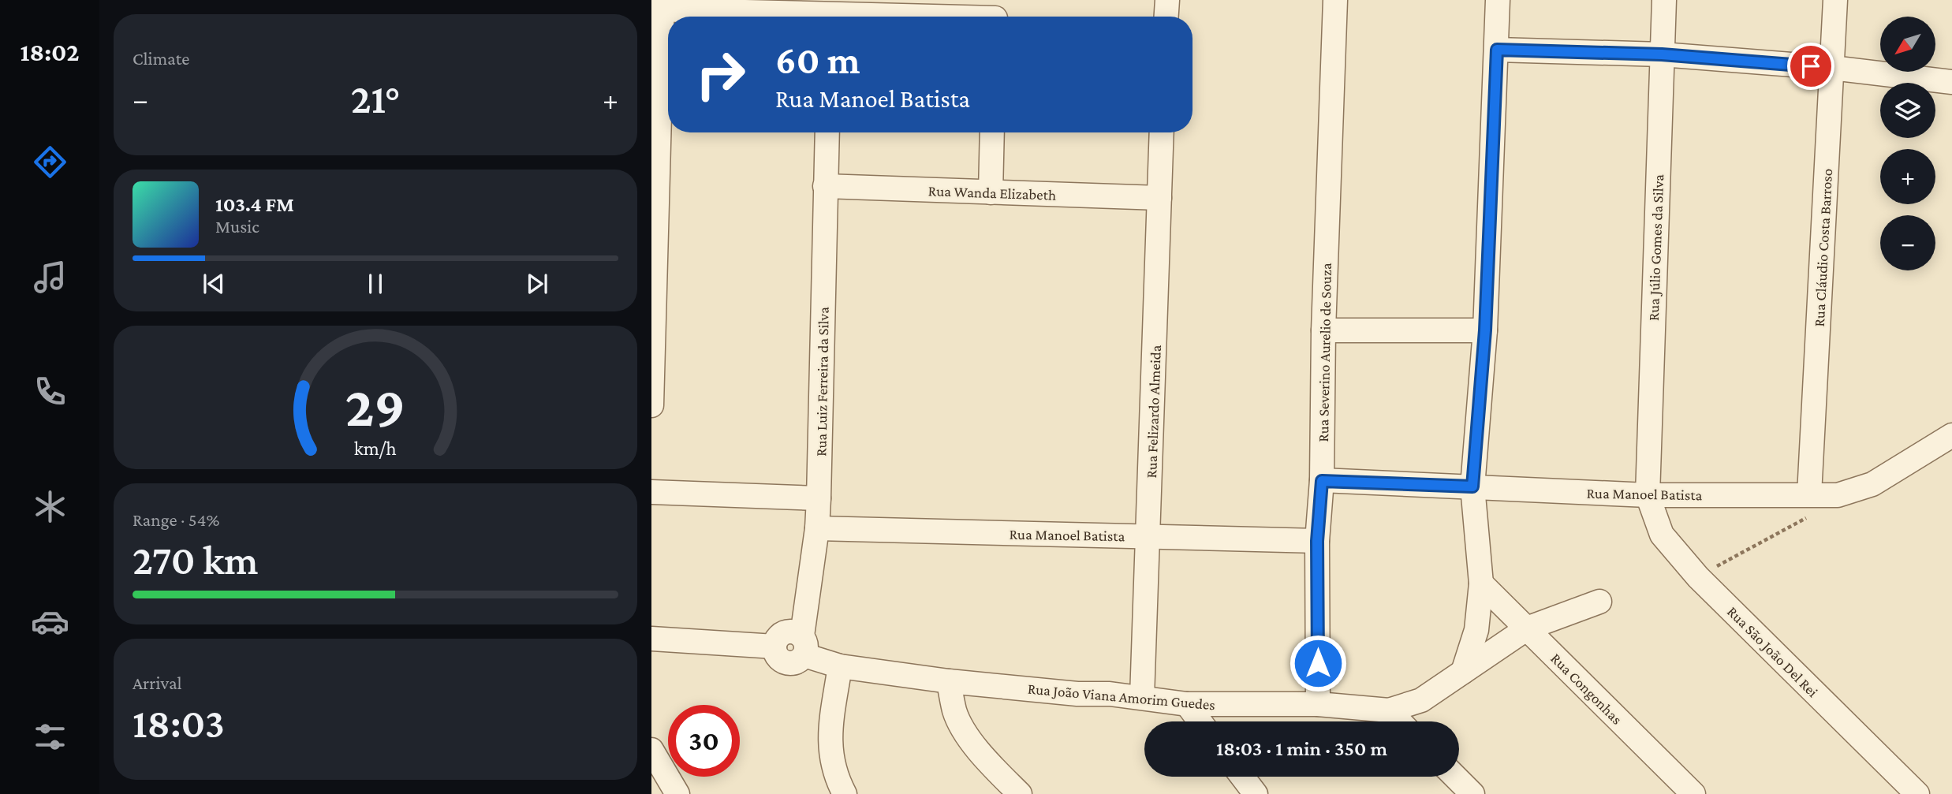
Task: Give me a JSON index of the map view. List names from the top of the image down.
{
  "streets": {
    "street": [
      "Rua Wanda Elizabeth",
      "Rua Júlio Gomes da Silva",
      "Rua Cláudio Costa Barroso",
      "Rua Severino Aurelio de Souza",
      "Rua Luiz Ferreira da Silva",
      "Rua Felizardo Almeida",
      "Rua Manoel Batista",
      "Rua São João Del Rei",
      "Rua Congonhas",
      "Rua João Viana Amorim Guedes"
    ]
  },
  "crossings": [
    ["Rua Wanda Elizabeth", "Rua Luiz Ferreira da Silva"],
    ["Rua Wanda Elizabeth", "Rua Felizardo Almeida"],
    ["Rua Júlio Gomes da Silva", "Rua Manoel Batista"],
    ["Rua Júlio Gomes da Silva", "Rua São João Del Rei"],
    ["Rua Cláudio Costa Barroso", "Rua Manoel Batista"],
    ["Rua Severino Aurelio de Souza", "Rua Manoel Batista"],
    ["Rua Severino Aurelio de Souza", "Rua João Viana Amorim Guedes"],
    ["Rua Luiz Ferreira da Silva", "Rua Manoel Batista"],
    ["Rua Luiz Ferreira da Silva", "Rua João Viana Amorim Guedes"],
    ["Rua Felizardo Almeida", "Rua Manoel Batista"],
    ["Rua Felizardo Almeida", "Rua João Viana Amorim Guedes"],
    ["Rua Manoel Batista", "Rua São João Del Rei"],
    ["Rua Congonhas", "Rua João Viana Amorim Guedes"]
  ],
  "north": "bottom left",
  "page": {
    "tabs": "18:02",
    "tile": [
      "Climate",
      ["Range · 54%", "270 km"],
      ["Arrival", "18:03"]
    ],
    "map_buttons": ["+", "−"],
    "turn": ["60 m", "Rua Manoel Batista"],
    "heat": ["−", "21°", "+"],
    "song": ["103.4 FM", "Music"],
    "limit": "30",
    "trip": "18:03 · 1 min · 350 m",
    "gauge": ["29", "km/h"]
  }
}
